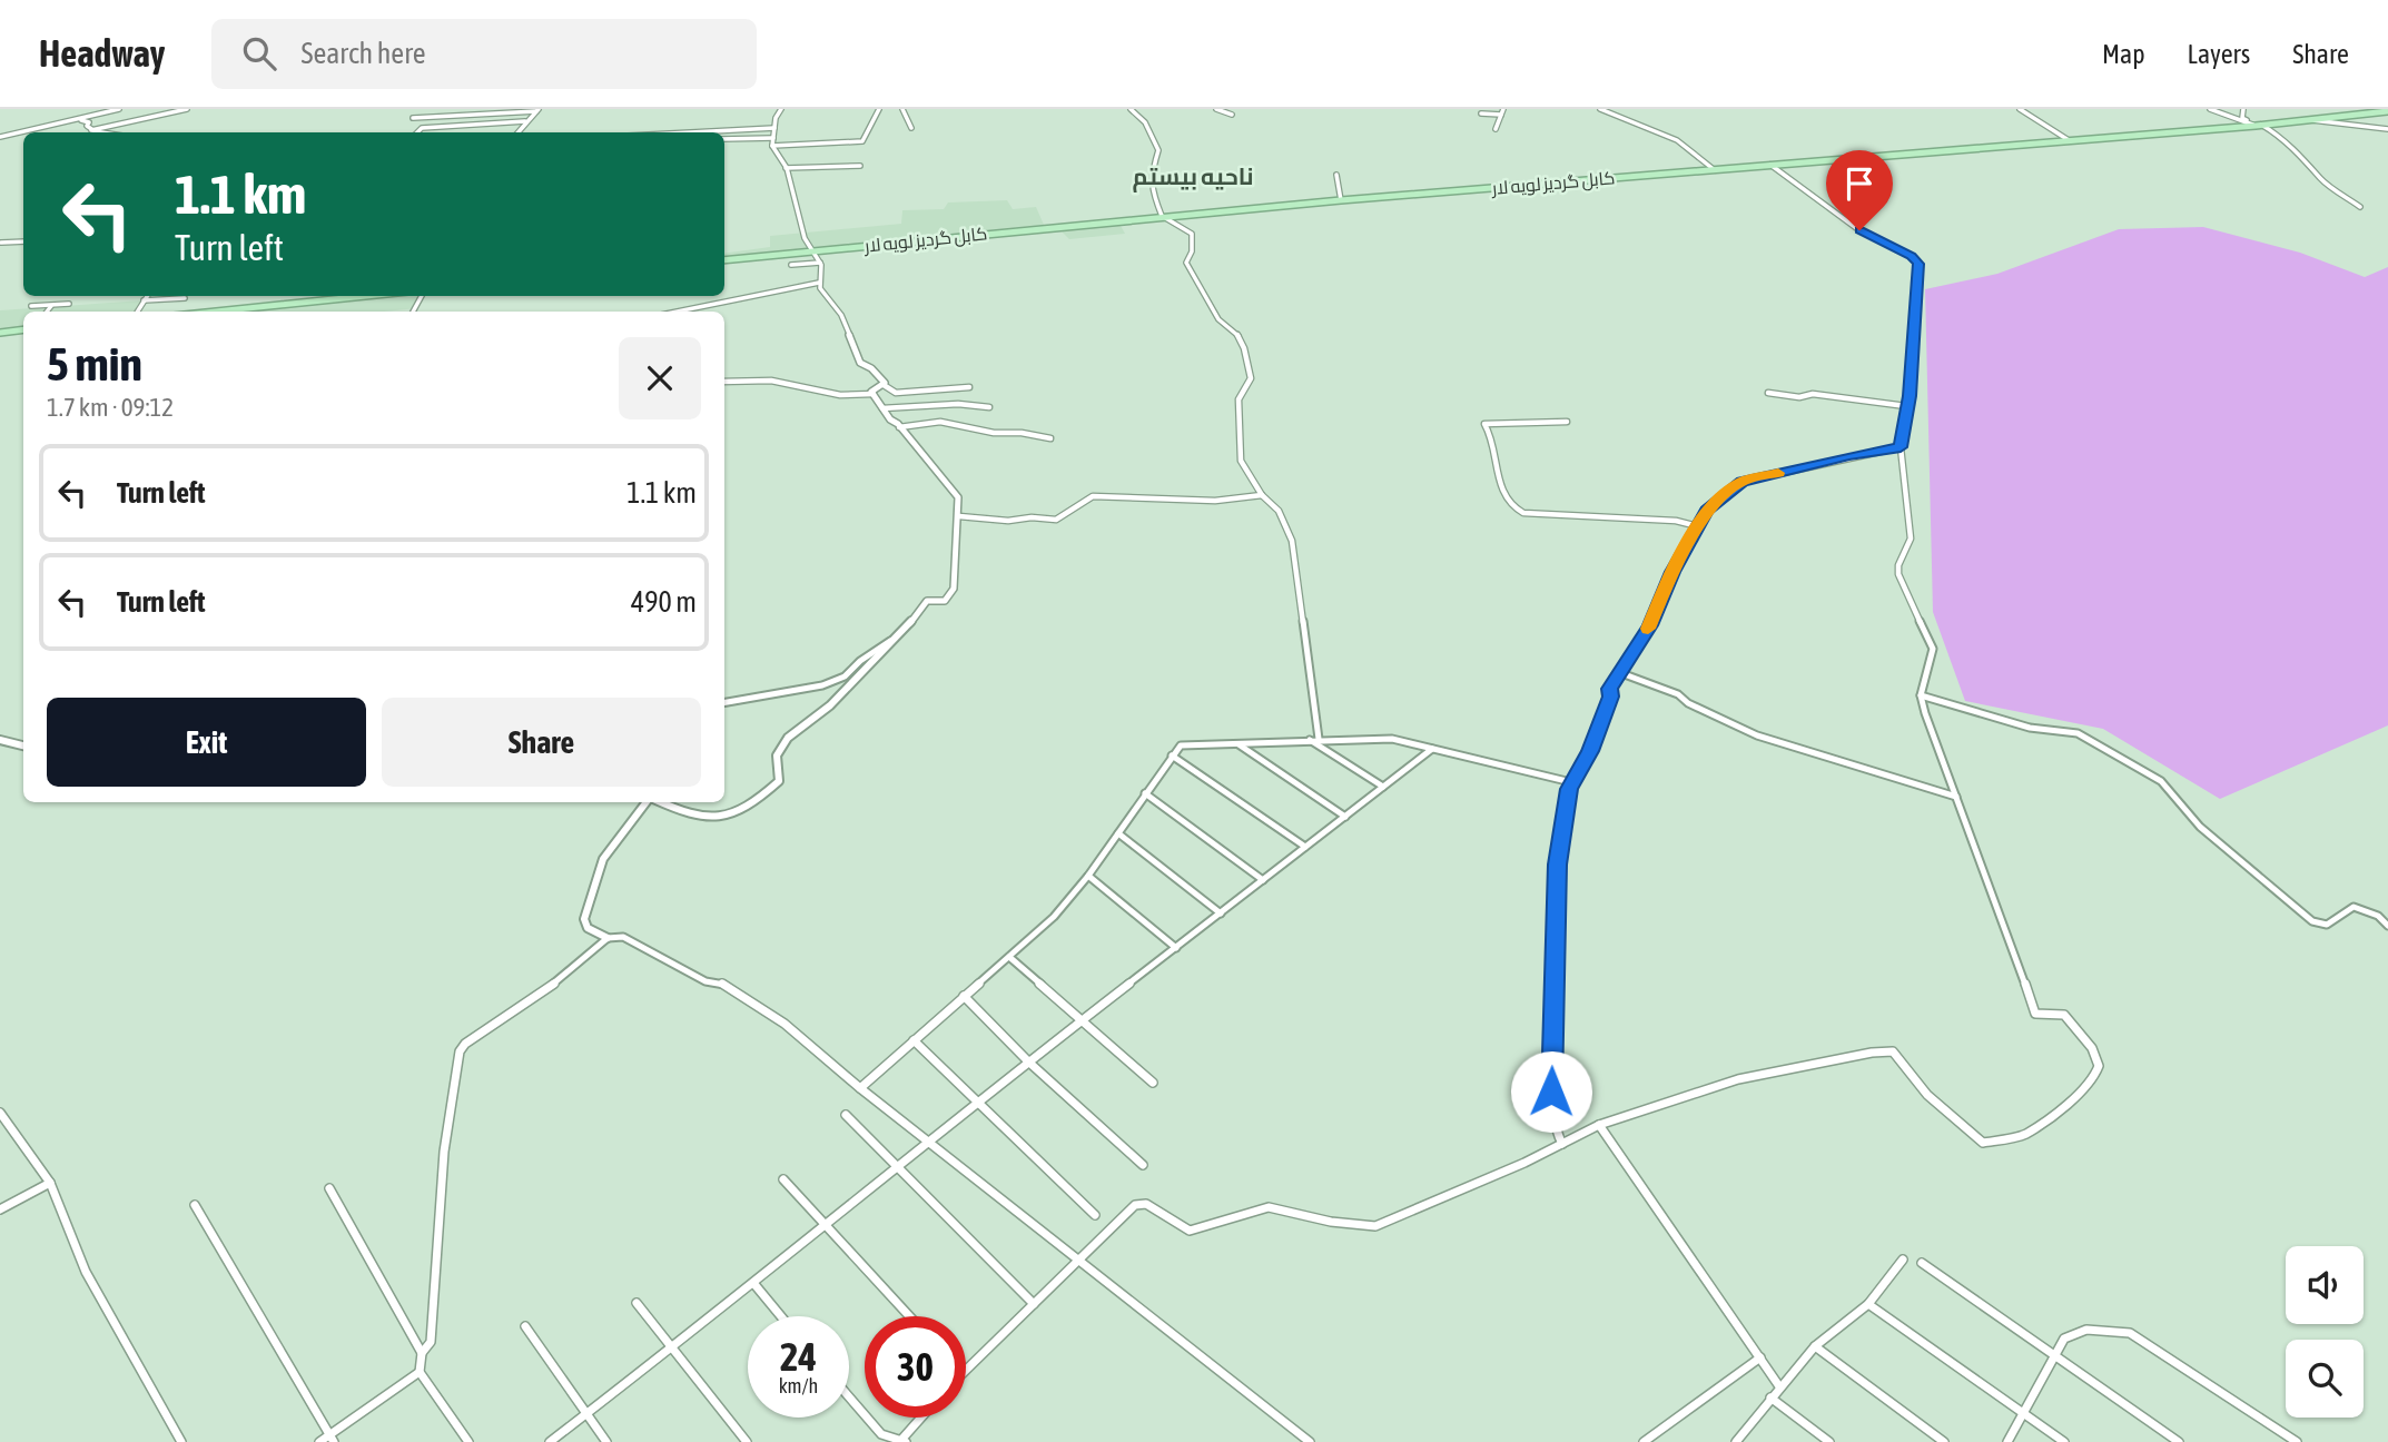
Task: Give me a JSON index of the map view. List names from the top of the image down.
{
  "streets": {
    "highway": ["کابل گردیز لویه لار"]
  },
  "districts": ["ناحیه بیستم"],
  "page": {
    "header": "Headway",
    "search": "Search here",
    "nav": ["Map", "Layers", "Share"],
    "turn": ["1.1 km", "Turn left"],
    "heading": ["5 min", "1.7 km · 09:12"],
    "list": [
      {
        "name": "Turn left",
        "value": "1.1 km"
      },
      {
        "name": "Turn left",
        "value": "490 m"
      }
    ],
    "buttons": ["Exit", "Share"],
    "speed": "24 km/h",
    "limit": "30"
  }
}
